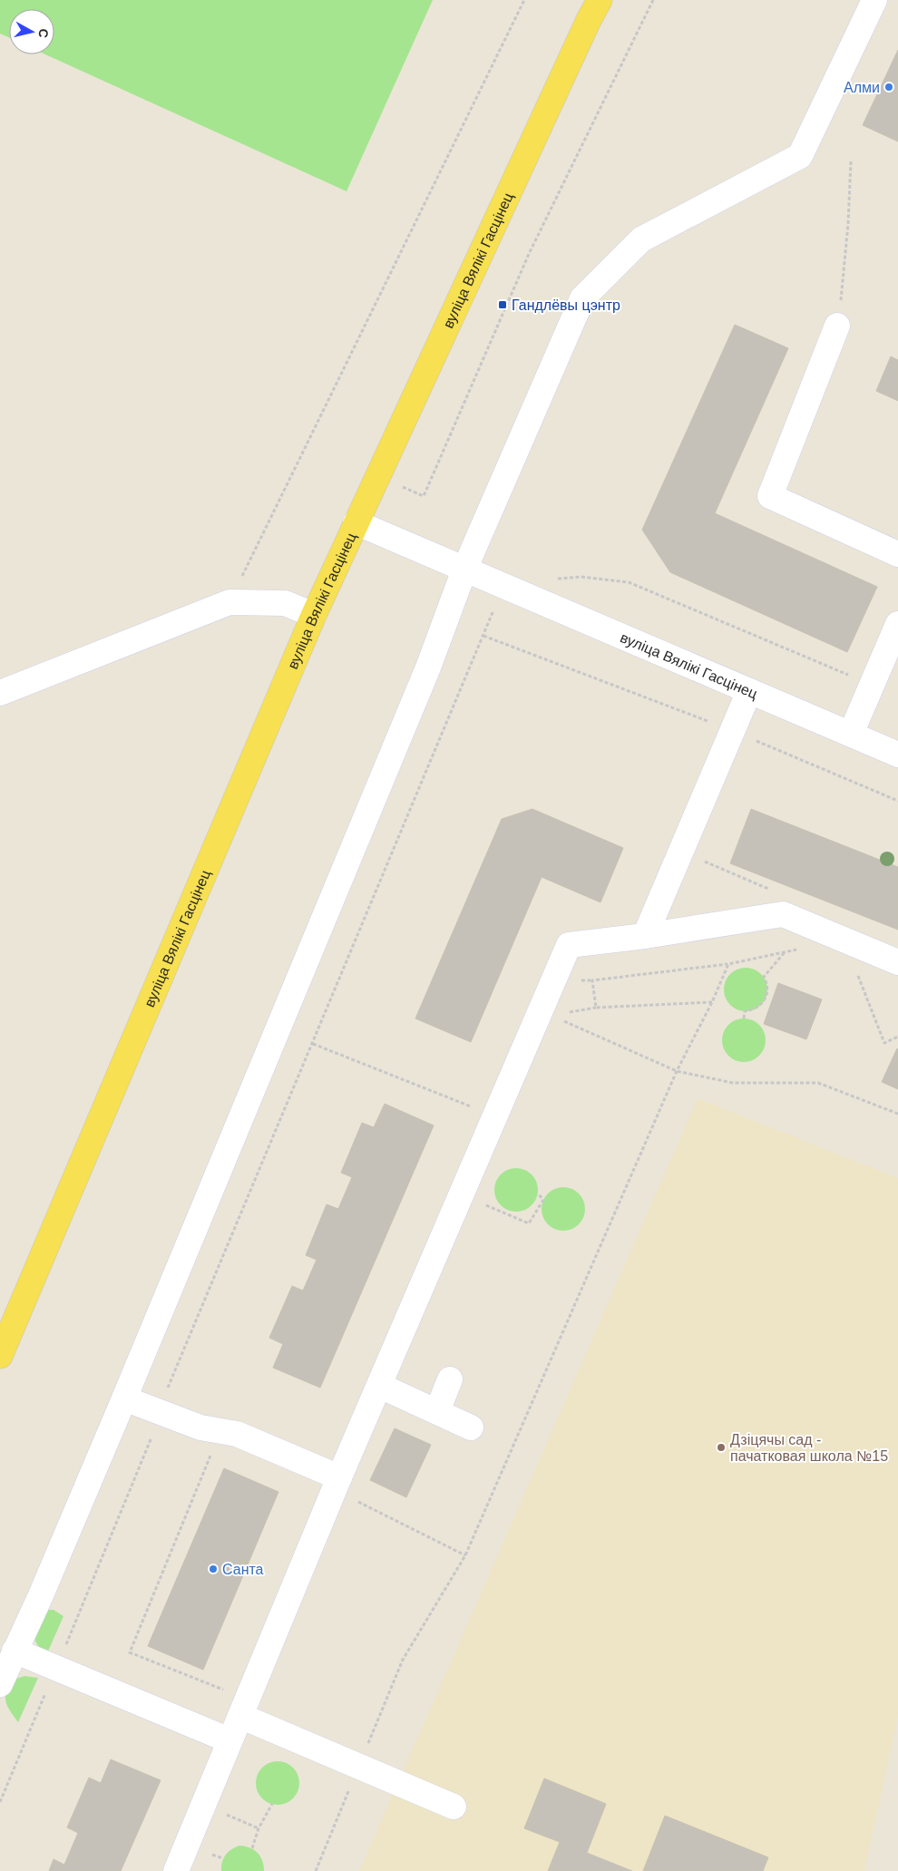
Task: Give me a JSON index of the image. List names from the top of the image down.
{
  "streets": {
    "main road": ["вуліца Вялікі Гасцінец"]
  },
  "places": {
    "other": ["Алми", "Дзіцячы сад - пачатковая школа №15", "Санта"],
    "transit": ["Гандлёвы цэнтр"]
  },
  "north": "right"
}
